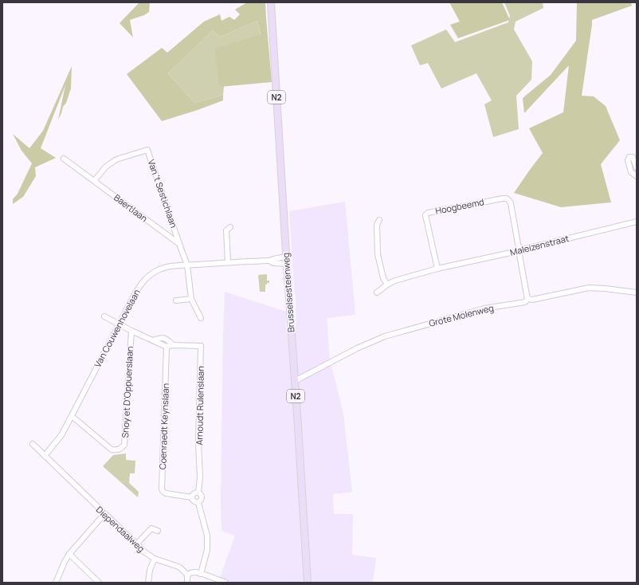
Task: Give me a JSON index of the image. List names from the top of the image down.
{
  "streets": {
    "main road": ["N2", "Brusselsesteenweg"],
    "street": [
      "Van 't Sestichlaan",
      "Hoogbeemd",
      "Baertlaan",
      "Maleizenstraat",
      "Grote Molenweg",
      "Van Couwenhovelaan",
      "Snoy et D'Oppuerslaan",
      "Arnoudt Rulenslaan",
      "Coenraedt Keynslaan",
      "Diependaalweg"
    ]
  },
  "crossings": [
    ["Van 't Sestichlaan", "Baertlaan"],
    ["Hoogbeemd", "Maleizenstraat"],
    ["Brusselsesteenweg", "Grote Molenweg"],
    ["Brusselsesteenweg", "Van Couwenhovelaan"],
    ["Van Couwenhovelaan", "Snoy et D'Oppuerslaan"],
    ["Van Couwenhovelaan", "Diependaalweg"],
    ["Snoy et D'Oppuerslaan", "Arnoudt Rulenslaan"],
    ["Arnoudt Rulenslaan", "Coenraedt Keynslaan"]
  ]
}
